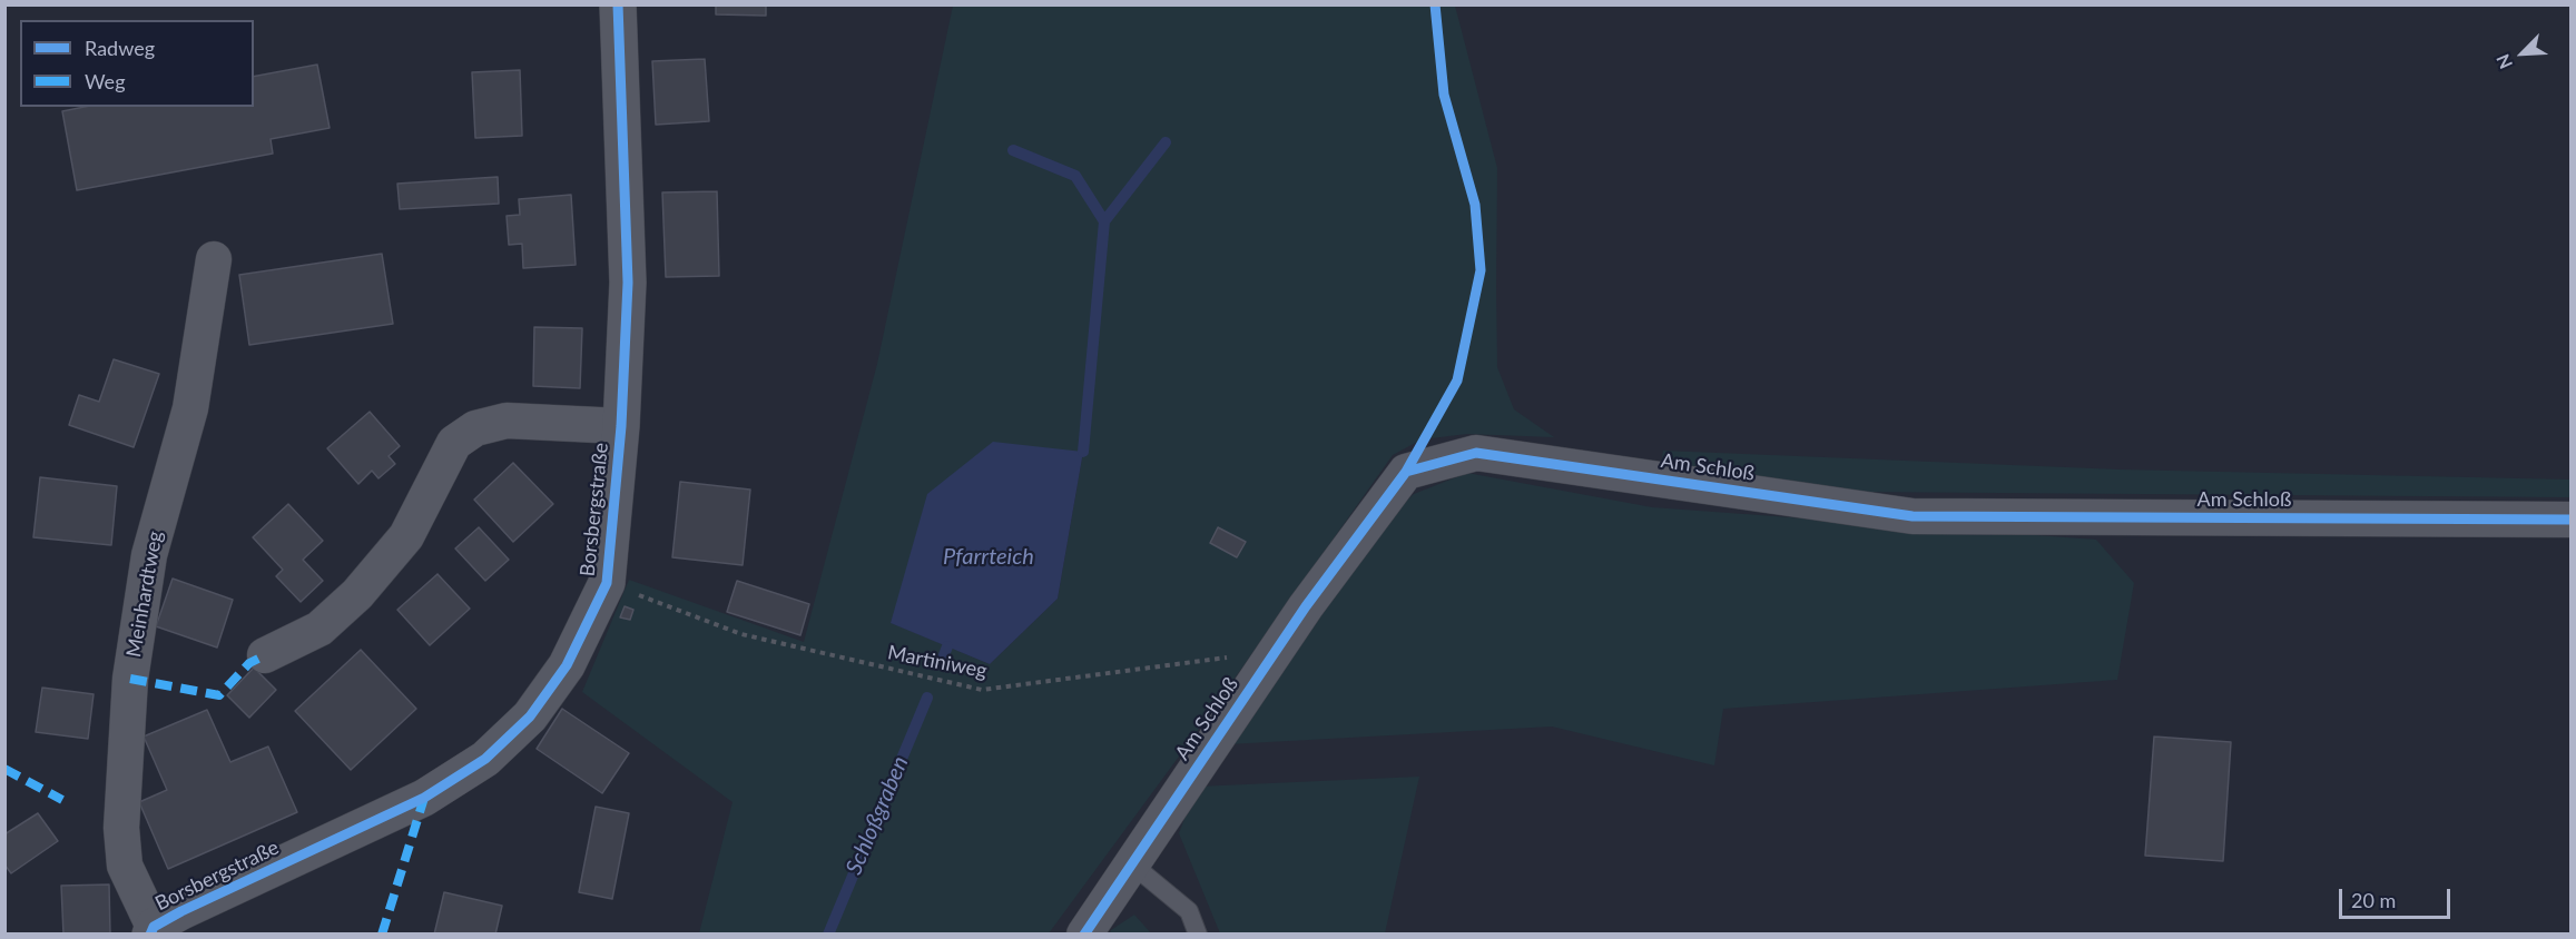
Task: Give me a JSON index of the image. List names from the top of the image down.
{
  "streets": {
    "street": ["Am Schloß", "Borsbergstraße", "Meinhardtweg"],
    "path": ["Martiniweg"]
  },
  "crossings": [
    ["Am Schloß", "Martiniweg"],
    ["Borsbergstraße", "Meinhardtweg"],
    ["Borsbergstraße", "Martiniweg"]
  ],
  "water": ["Pfarrteich", "Schloßgraben"],
  "legend": ["Radweg", "Weg"],
  "scale_bar": "20 m",
  "north": "bottom left"
}
